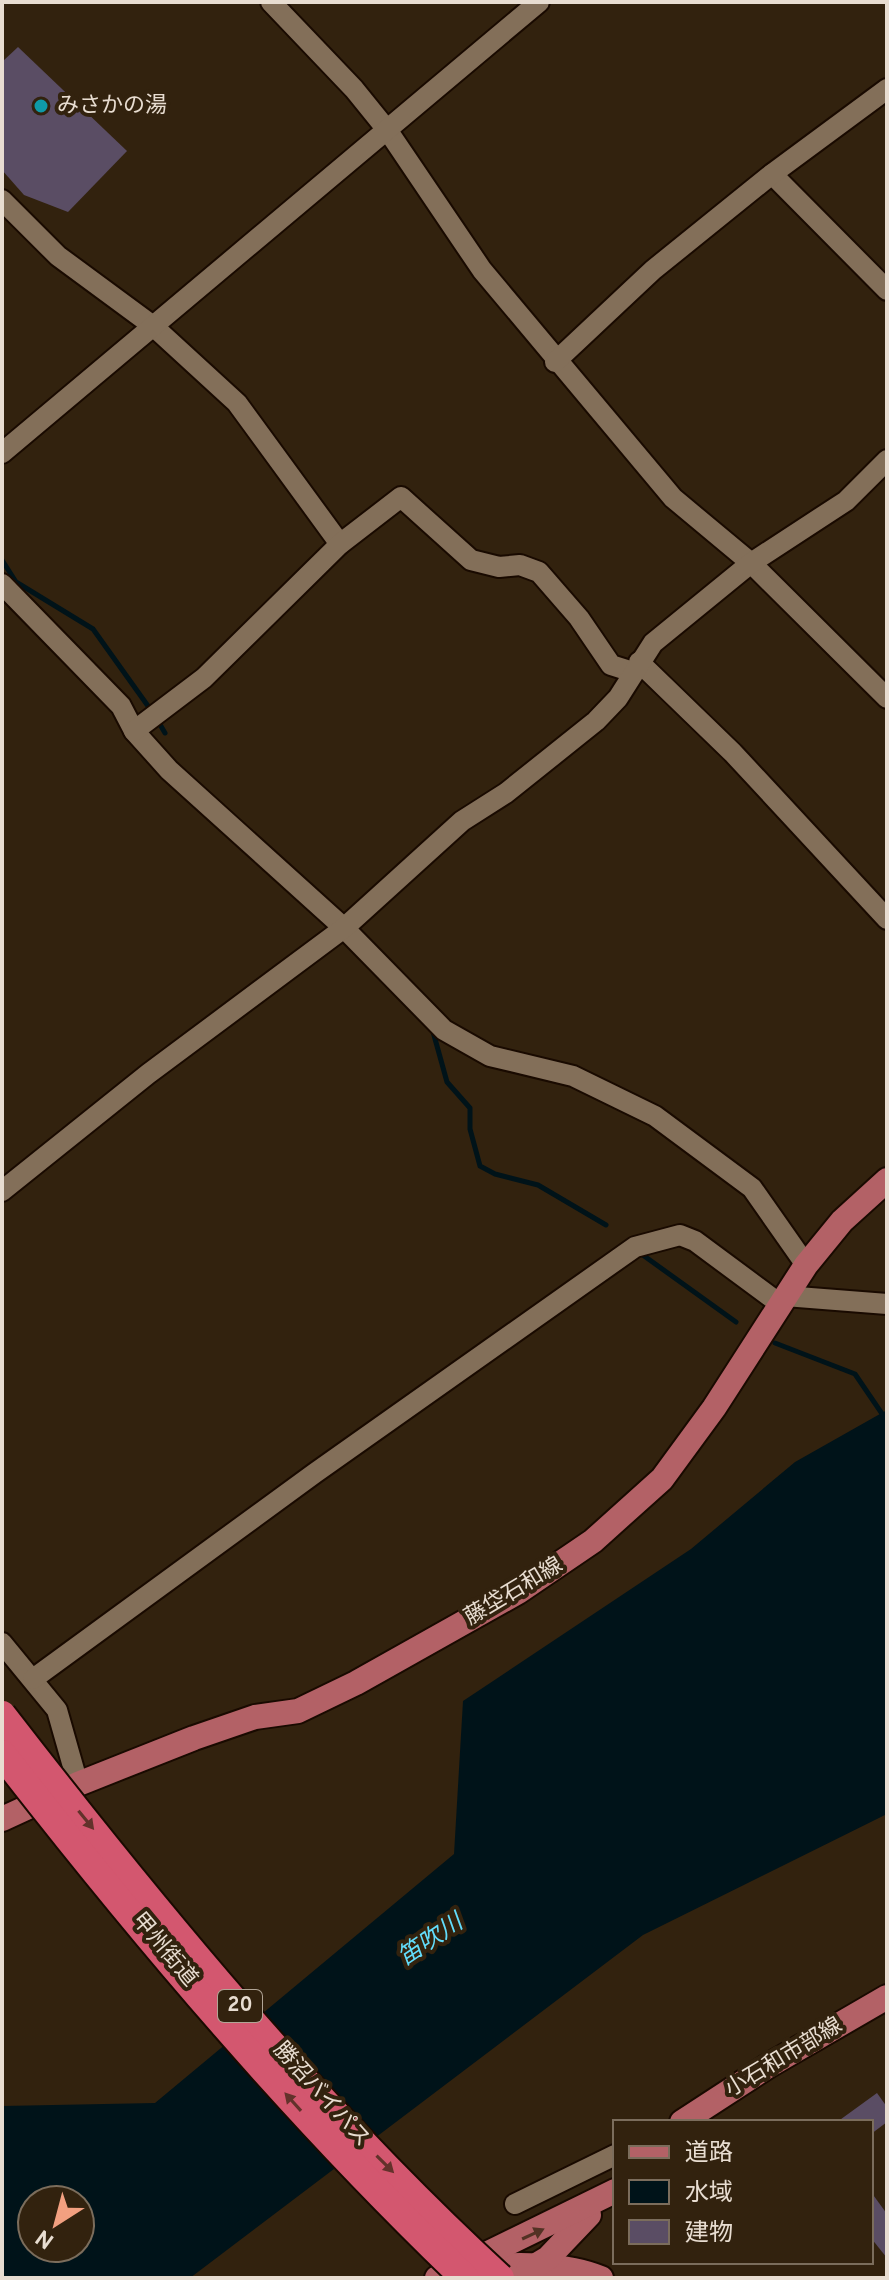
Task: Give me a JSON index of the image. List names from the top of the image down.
{
  "streets": {
    "highway": ["甲州街道", "20", "勝沼バイパス"],
    "main road": ["藤垈石和線", "小石和市部線"]
  },
  "one_way": ["甲州街道", "勝沼バイパス"],
  "water": ["笛吹川"],
  "places": ["みさかの湯"],
  "legend": ["道路", "水域", "建物"],
  "north": "bottom left"
}
